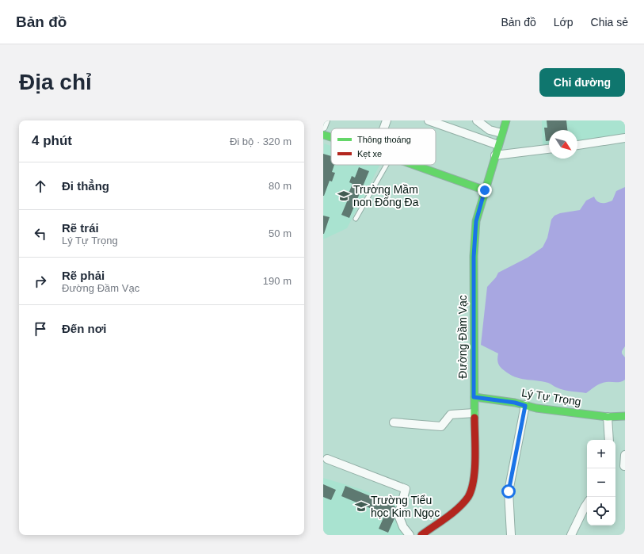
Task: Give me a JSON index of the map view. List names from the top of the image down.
{
  "streets": {
    "street": ["Đường Đầm Vạc", "Lý Tự Trọng"]
  },
  "crossings": [
    ["Đường Đầm Vạc", "Lý Tự Trọng"]
  ],
  "places": {
    "school or university": ["Trường Mầm non Đống Đa", "Trường Tiểu học Kim Ngọc"]
  },
  "legend": ["Thông thoáng", "Kẹt xe"],
  "north": "bottom right",
  "page": {
    "header": "Bản đồ",
    "nav": ["Bản đồ", "Lớp", "Chia sẻ"],
    "buttons": "Chỉ đường",
    "title": "Địa chỉ",
    "heading": ["4 phút", "Đi bộ · 320 m"],
    "list": [
      ["Đi thẳng", "80 m"],
      ["Rẽ trái", "Lý Tự Trọng", "50 m"],
      ["Rẽ phải", "Đường Đầm Vạc", "190 m"],
      "Đến nơi"
    ],
    "map_buttons": ["+", "−"]
  }
}
